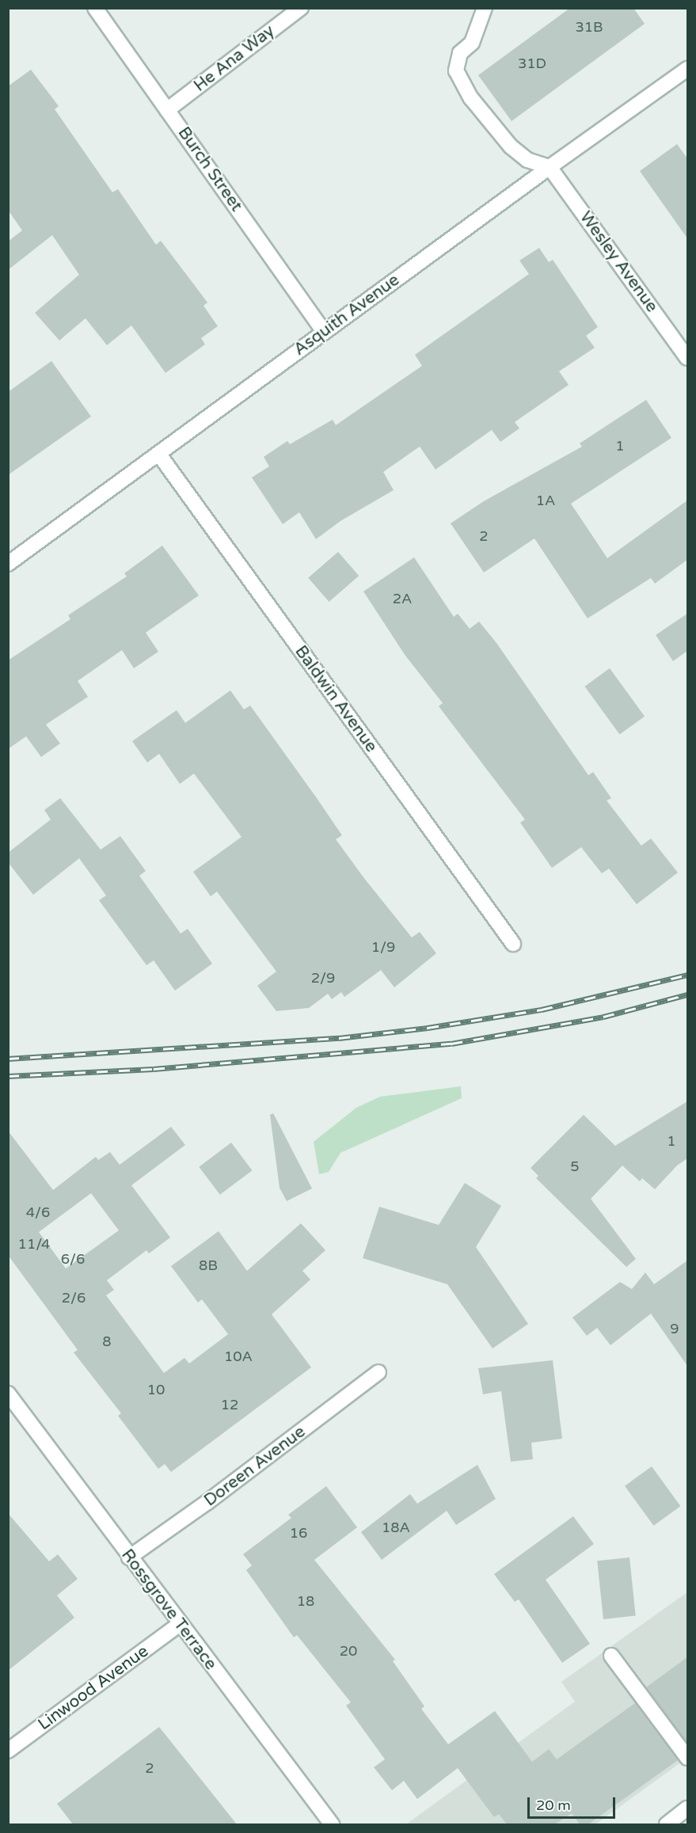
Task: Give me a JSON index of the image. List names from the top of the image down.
{
  "streets": {
    "street": [
      "He Ana Way",
      "Burch Street",
      "Wesley Avenue",
      "Asquith Avenue",
      "Baldwin Avenue",
      "Doreen Avenue",
      "Rossgrove Terrace",
      "Linwood Avenue"
    ]
  },
  "crossings": [
    ["He Ana Way", "Burch Street"],
    ["Burch Street", "Asquith Avenue"],
    ["Wesley Avenue", "Asquith Avenue"],
    ["Asquith Avenue", "Baldwin Avenue"],
    ["Doreen Avenue", "Rossgrove Terrace"],
    ["Rossgrove Terrace", "Linwood Avenue"]
  ],
  "house_numbers": [
    "31B",
    "31D",
    "1",
    "1A",
    "2",
    "2A",
    "1/9",
    "2/9",
    "1",
    "5",
    "4/6",
    "11/4",
    "6/6",
    "8B",
    "2/6",
    "9",
    "8",
    "10A",
    "10",
    "12",
    "18A",
    "16",
    "18",
    "20",
    "2"
  ],
  "scale_bar": "20 m"
}
